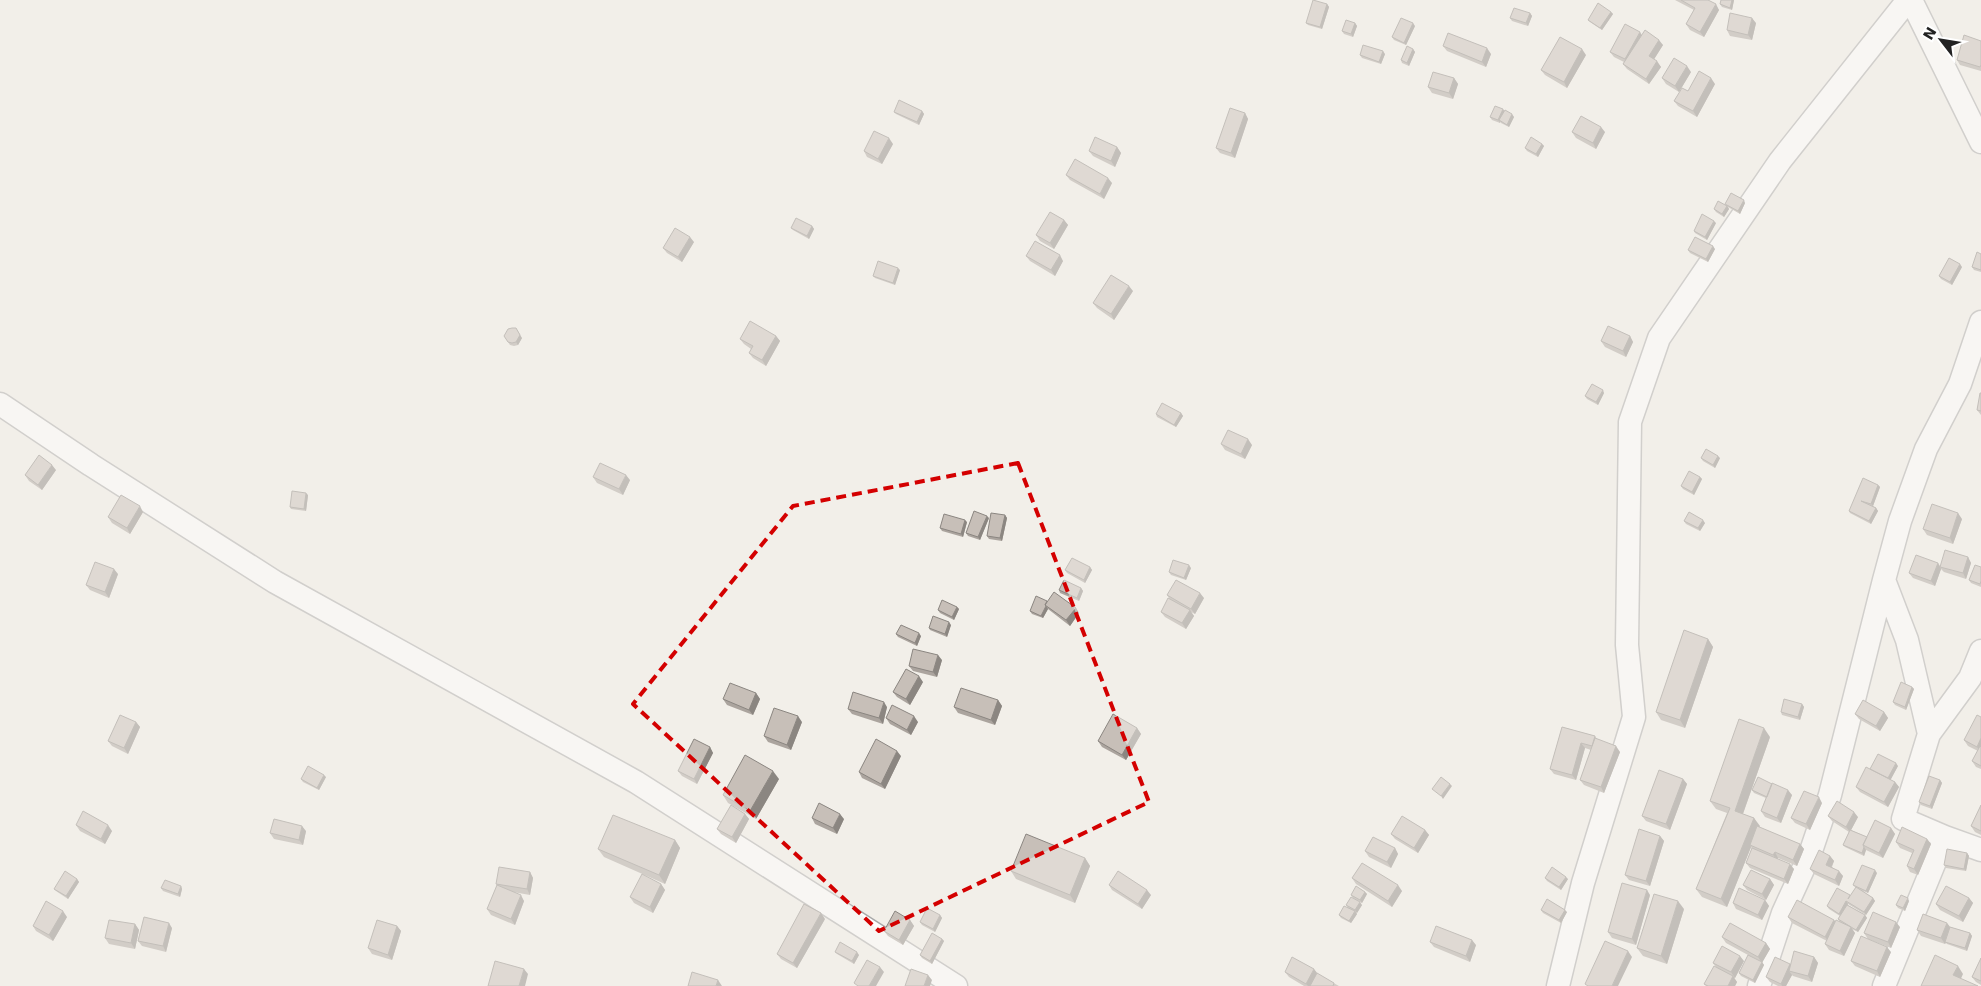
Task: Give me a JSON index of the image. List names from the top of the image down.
{
  "north": "top left"
}
